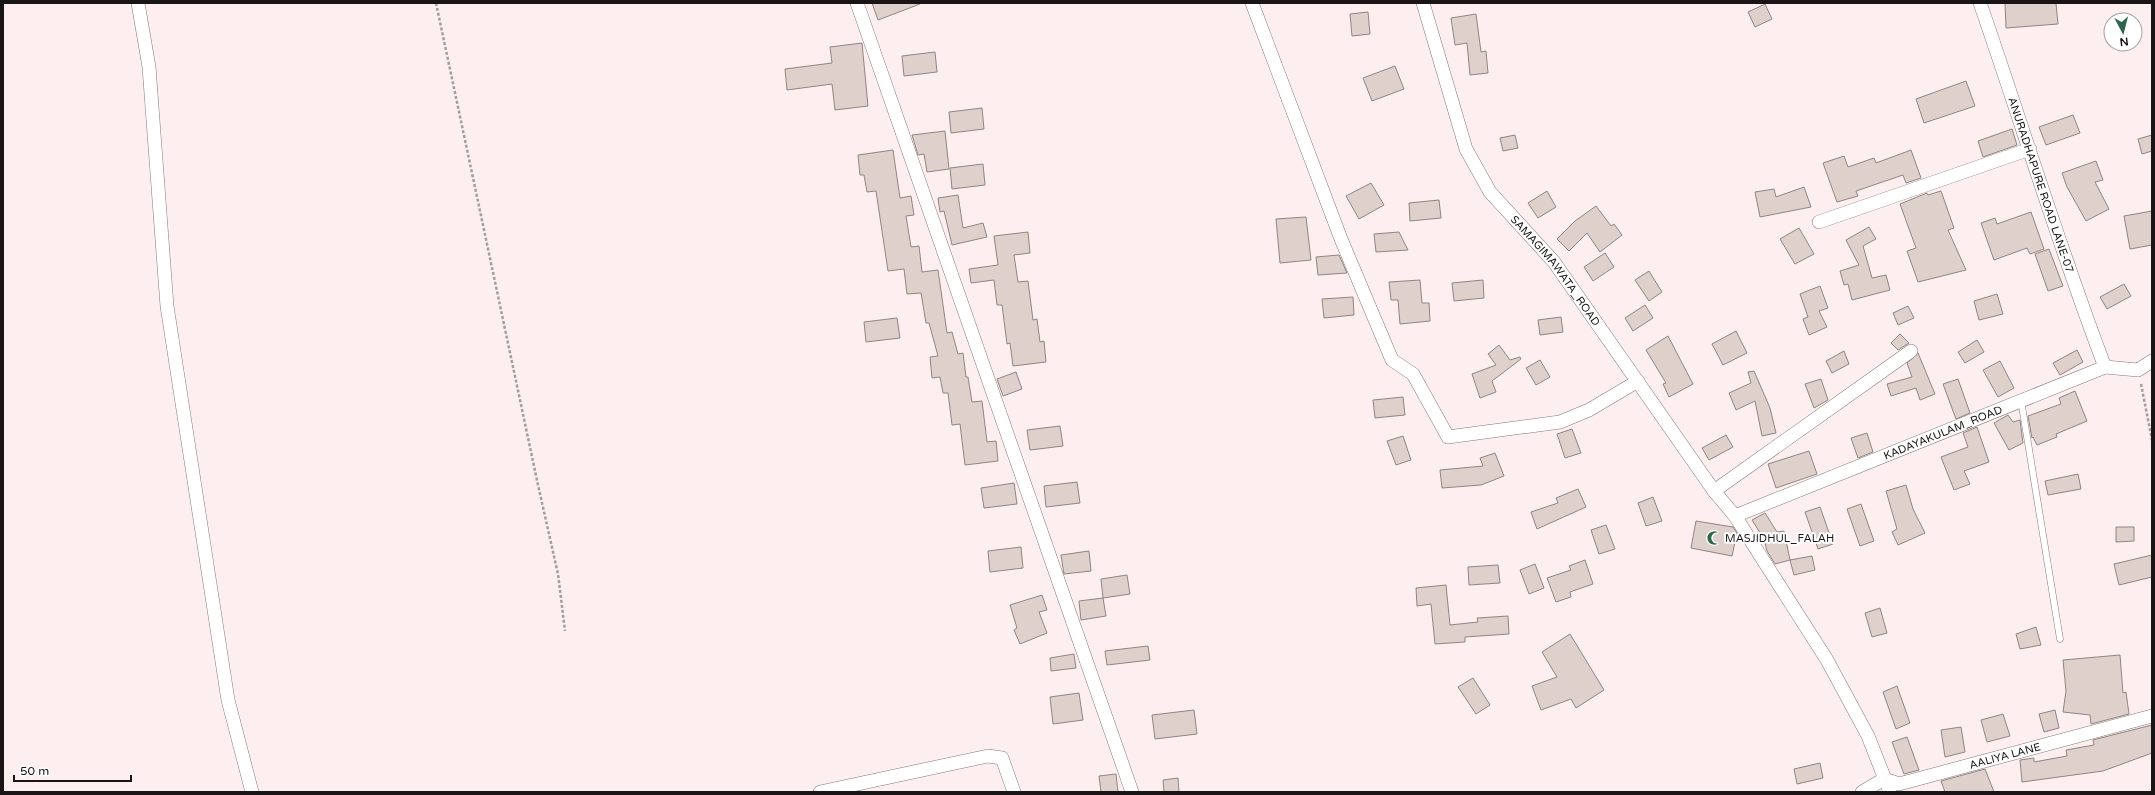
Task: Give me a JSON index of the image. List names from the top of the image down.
{
  "streets": {
    "street": [
      "ANURADHAPURE ROAD LANE-07",
      "SAMAGIMAWATA_ROAD",
      "KADAYAKULAM_ROAD",
      "AALIYA LANE"
    ]
  },
  "crossings": [
    ["ANURADHAPURE ROAD LANE-07", "KADAYAKULAM_ROAD"],
    ["SAMAGIMAWATA_ROAD", "KADAYAKULAM_ROAD"],
    ["SAMAGIMAWATA_ROAD", "AALIYA LANE"]
  ],
  "places": {
    "mosque": ["MASJIDHUL_FALAH"]
  },
  "scale_bar": "50 m",
  "north": "bottom"
}
